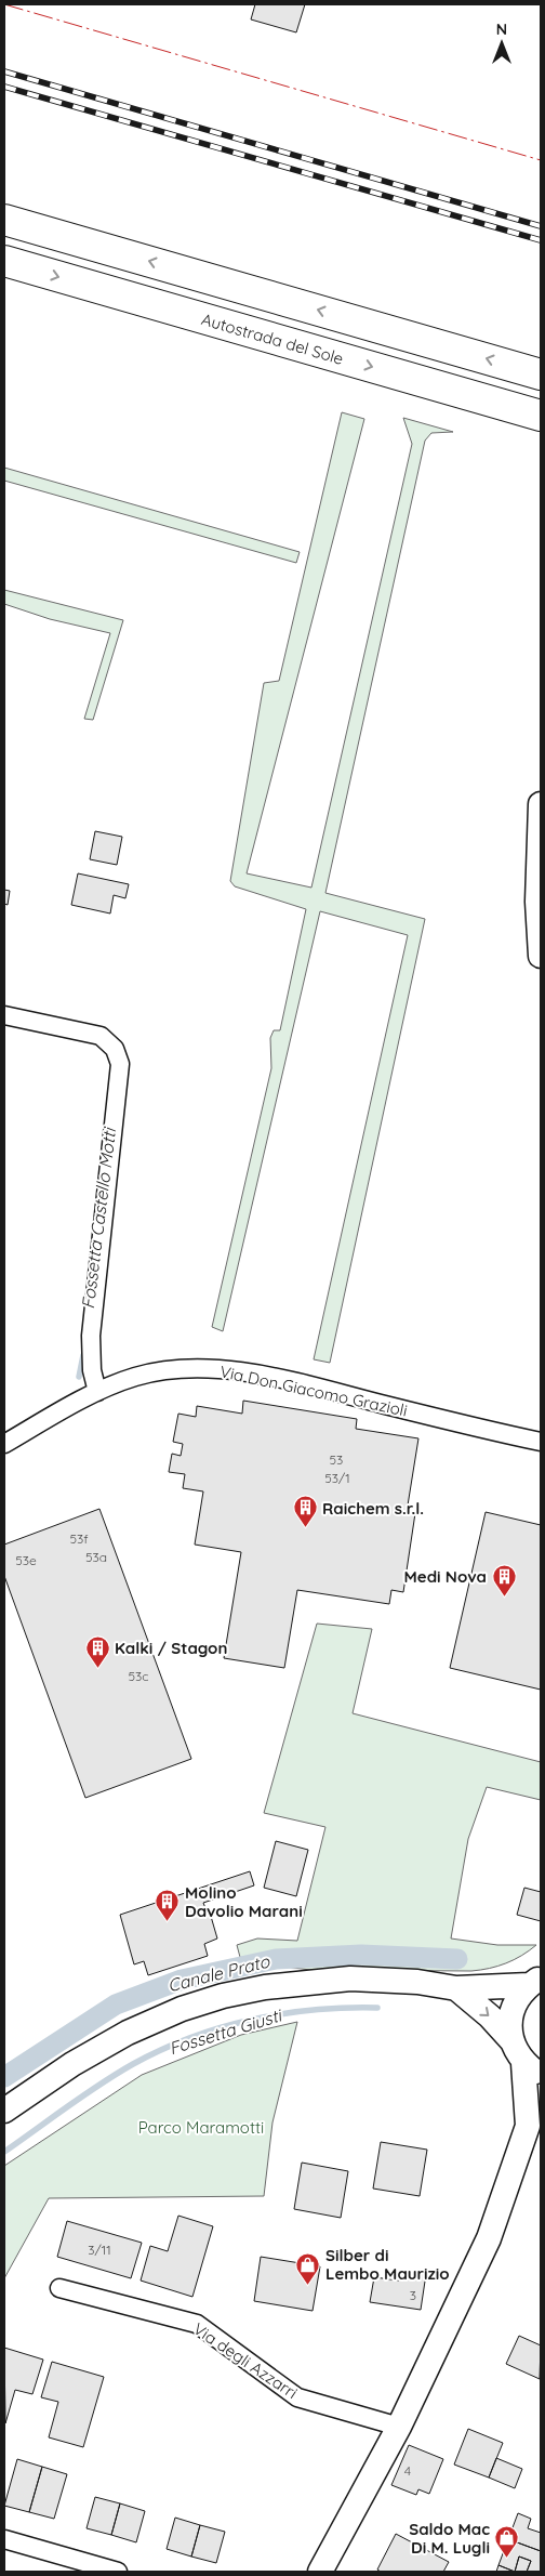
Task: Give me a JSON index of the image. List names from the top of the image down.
{
  "streets": {
    "highway": ["Autostrada del Sole"],
    "street": ["Via Don Giacomo Grazioli", "Via degli Azzarri"]
  },
  "water": ["Fossetta Castello Motti", "Canale Prato", "Fossetta Giusti"],
  "parks": ["Parco Maramotti"],
  "places": {
    "building": [
      "Raichem s.r.l.",
      "Medi Nova",
      "Kalki / Stagon",
      "Molino Davolio Marani"
    ],
    "shop": ["Silber di Lembo Maurizio", "Saldo Mac Di M. Lugli"]
  },
  "house_numbers": [
    "53",
    "53/1",
    "53f",
    "53a",
    "53e",
    "53c",
    "3/11",
    "3",
    "4"
  ],
  "north": "top"
}
